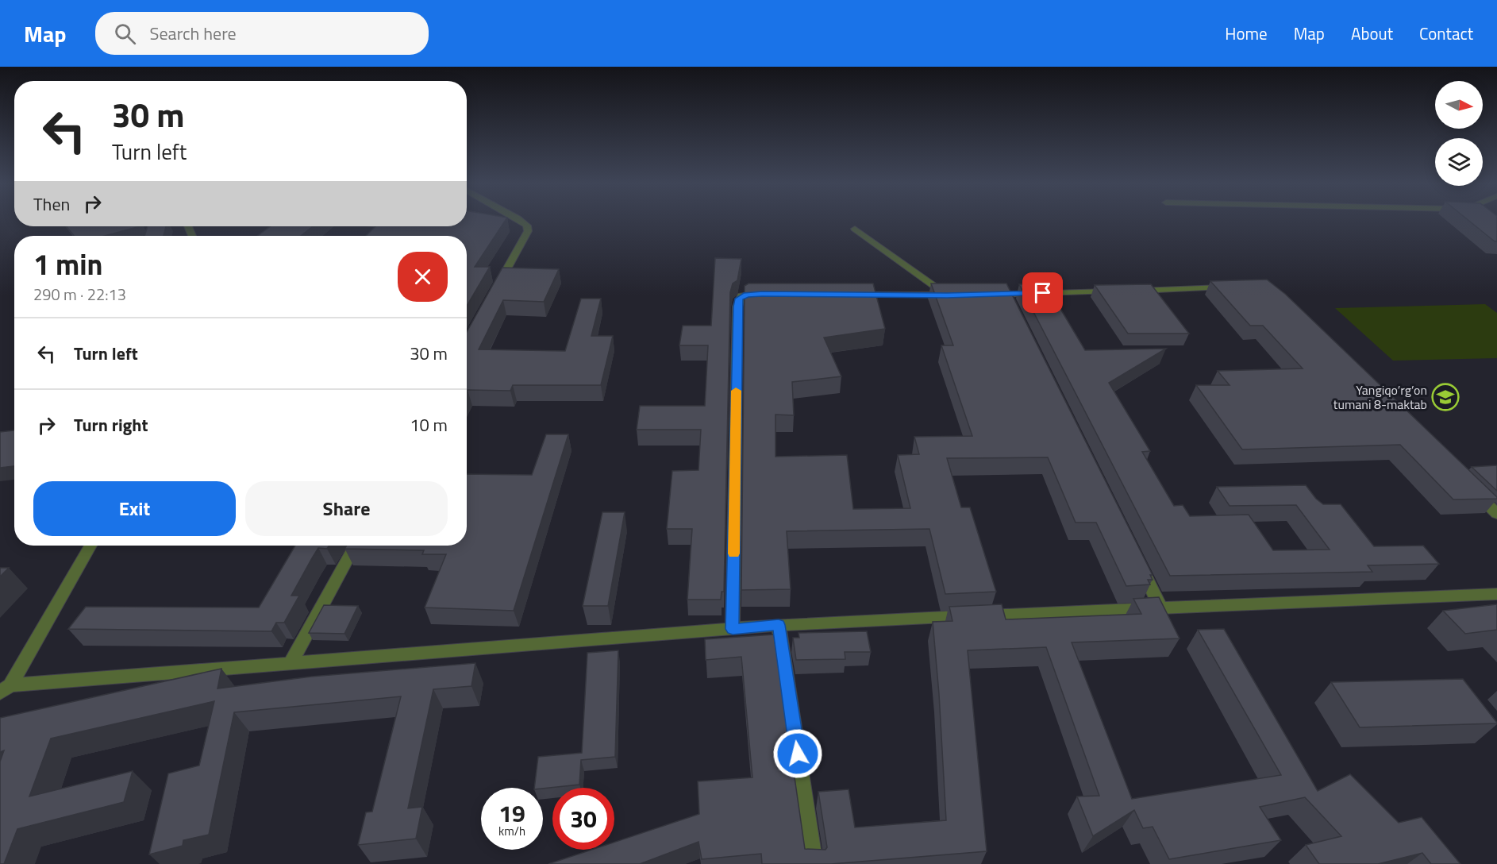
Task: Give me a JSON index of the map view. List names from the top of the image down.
{
  "places": {
    "school or university": ["Yangiqo’rg’on tumani 8-maktab"]
  },
  "north": "right",
  "page": {
    "header": "Map",
    "search": "Search here",
    "nav": [
      "Home",
      "Map",
      "About",
      "Contact"
    ],
    "turn": ["30 m", "Turn left"],
    "then": "Then",
    "heading": ["1 min", "290 m · 22:13"],
    "list": [
      {
        "name": "Turn left",
        "value": "30 m"
      },
      {
        "name": "Turn right",
        "value": "10 m"
      }
    ],
    "buttons": ["Exit", "Share"],
    "speed": "19 km/h",
    "limit": "30"
  }
}
